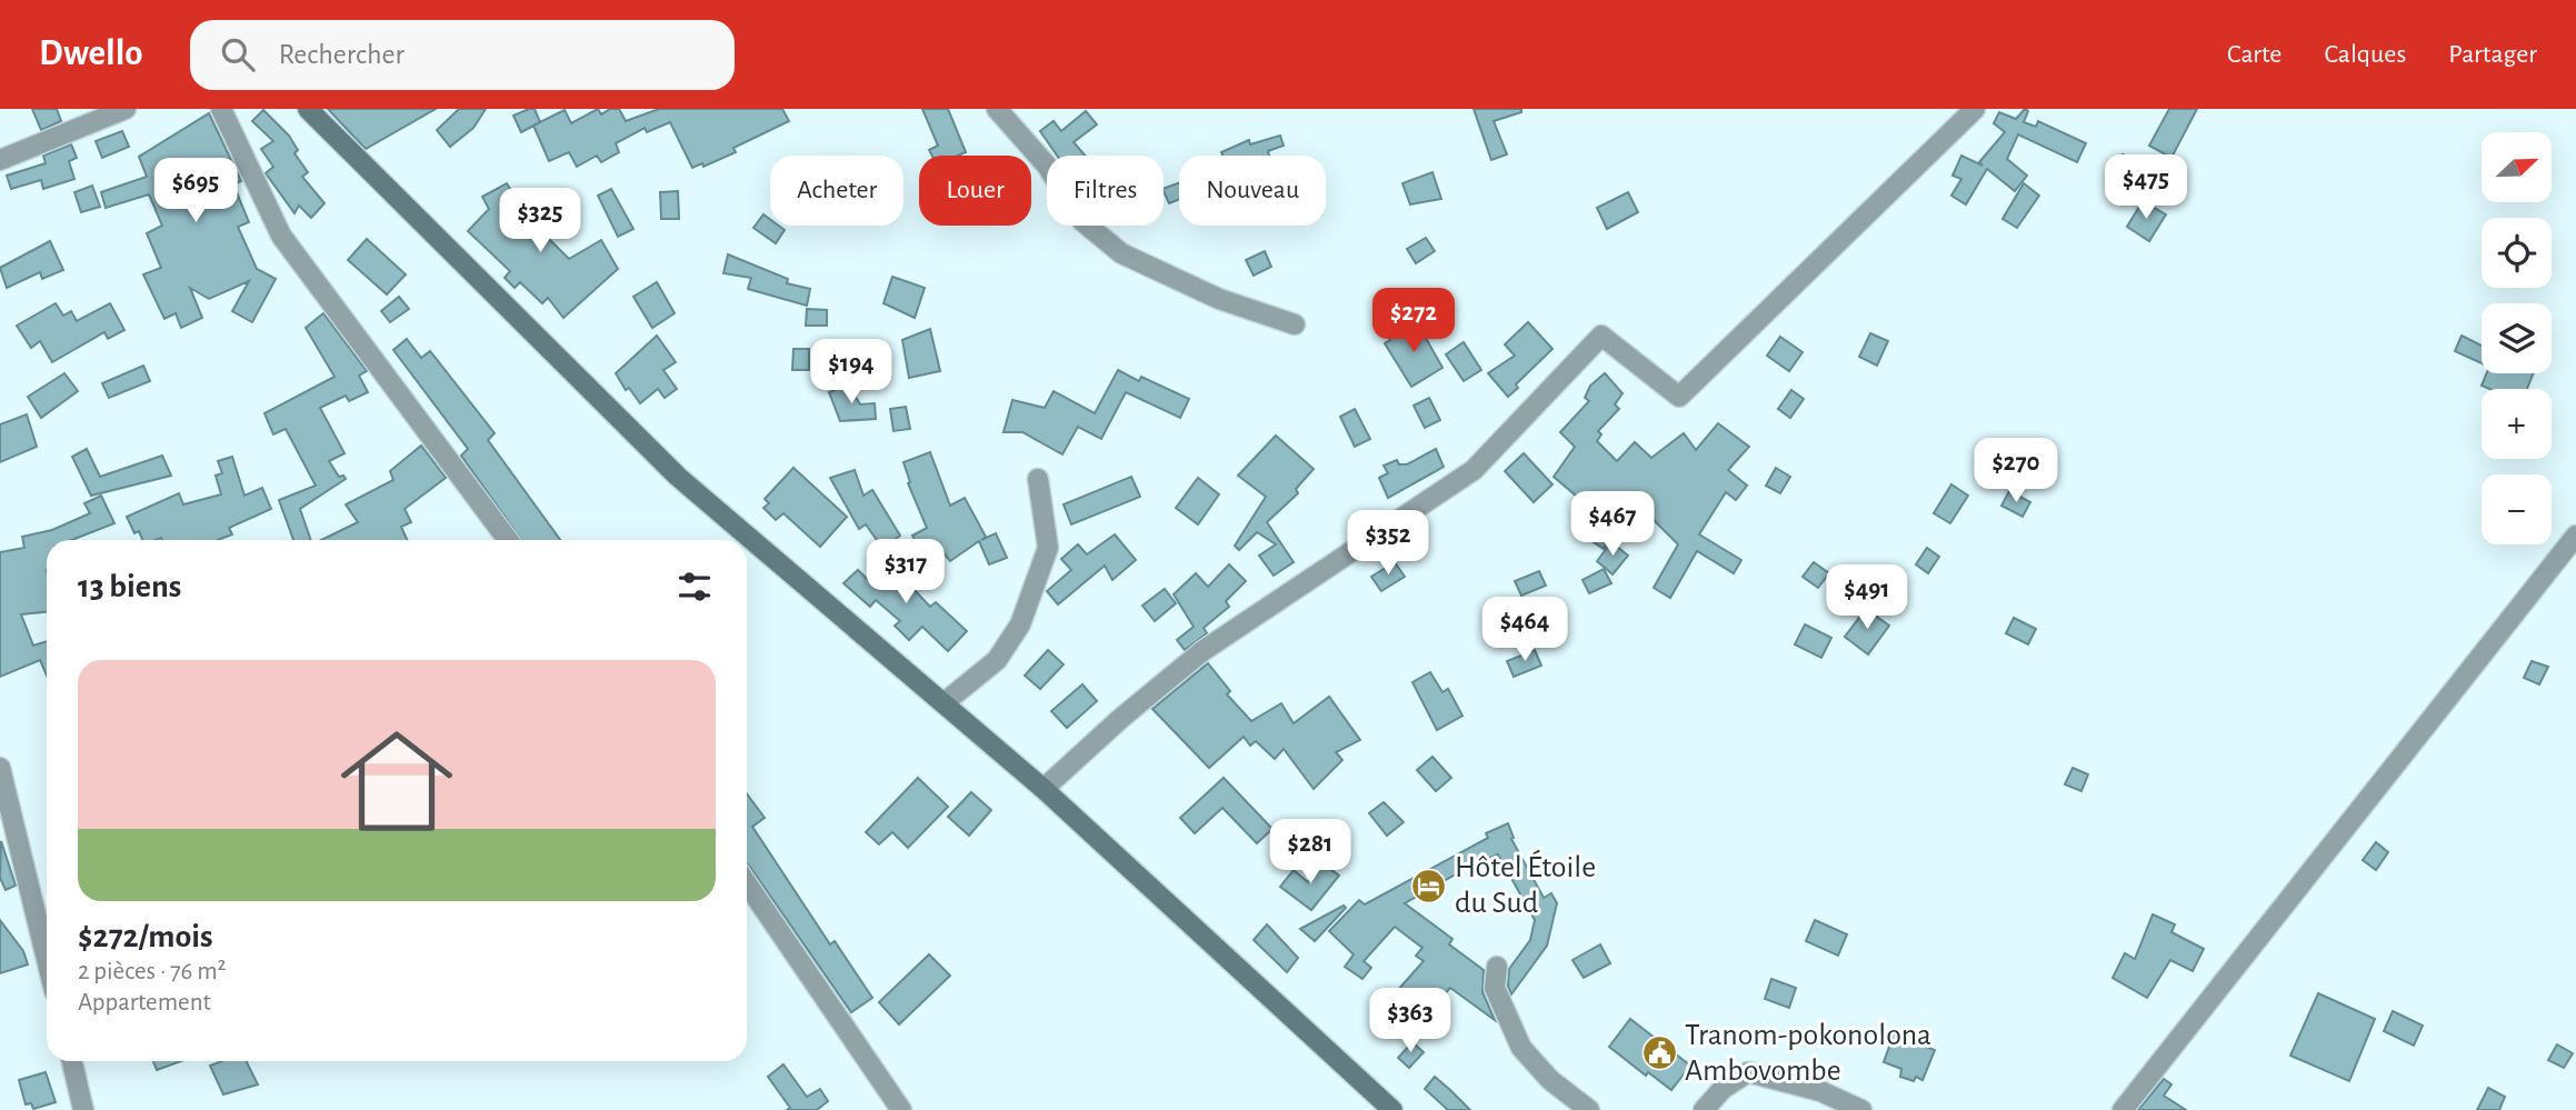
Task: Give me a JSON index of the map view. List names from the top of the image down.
{
  "places": {
    "hotel": ["Hôtel Étoile du Sud"],
    "public building": ["Tranom-pokonolona Ambovombe"]
  },
  "north": "top right",
  "page": {
    "header": "Dwello",
    "search": "Rechercher",
    "nav": ["Carte", "Calques", "Partager"],
    "map_buttons": ["+", "−"],
    "price": [
      "$475",
      "$695",
      "$325",
      "$272",
      "$194",
      "$270",
      "$467",
      "$352",
      "$317",
      "$491",
      "$464",
      "$281",
      "$363"
    ],
    "chip": [
      "Acheter",
      "Louer",
      "Filtres",
      "Nouveau"
    ],
    "heading": "13 biens",
    "list": [
      {
        "name": "$272/mois",
        "note": "2 pièces · 76 m² · Appartement"
      }
    ]
  }
}
